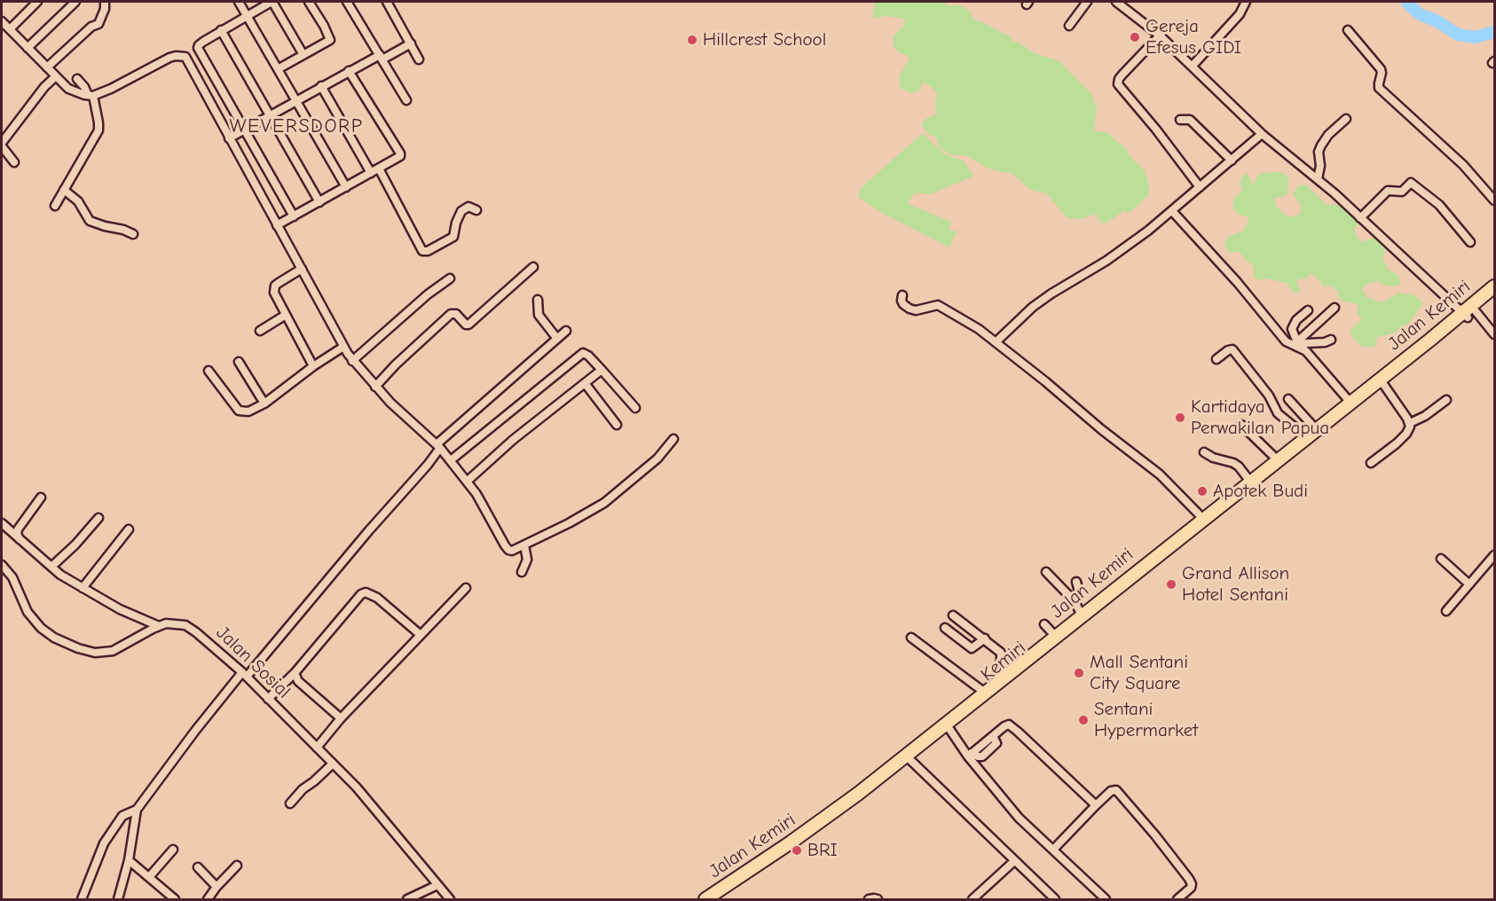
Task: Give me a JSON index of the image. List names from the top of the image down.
{
  "streets": {
    "highway": ["Jalan Kemiri", "Kemiri"],
    "street": ["Jalan Sosial"]
  },
  "crossings": [
    ["Jalan Kemiri", "Kemiri"]
  ],
  "districts": ["WEVERSDORP"],
  "places": [
    "Gereja Efesus GIDI",
    "Hillcrest School",
    "Kartidaya Perwakilan Papua",
    "Apotek Budi",
    "Grand Allison Hotel Sentani",
    "Mall Sentani City Square",
    "Sentani Hypermarket",
    "BRI"
  ]
}
